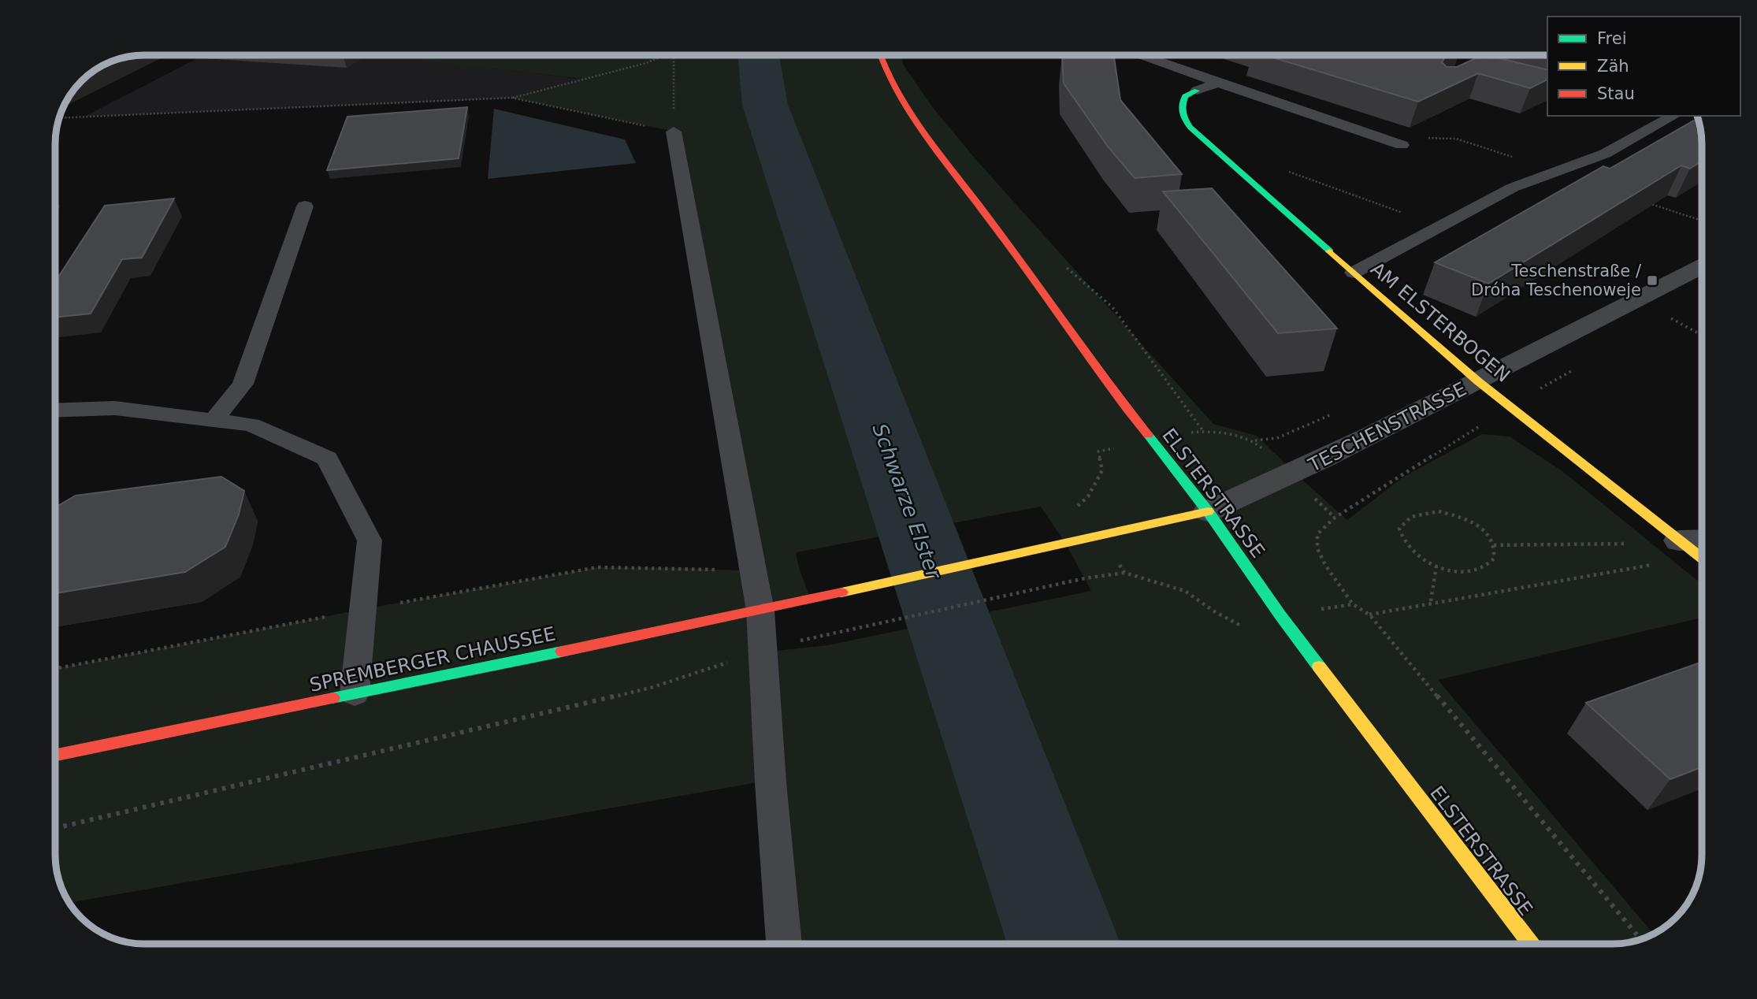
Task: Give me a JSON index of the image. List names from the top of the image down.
{
  "streets": {
    "main road": ["AM ELSTERBOGEN", "ELSTERSTRASSE", "SPREMBERGER CHAUSSEE"],
    "street": ["TESCHENSTRASSE"]
  },
  "crossings": [
    ["AM ELSTERBOGEN", "TESCHENSTRASSE"],
    ["TESCHENSTRASSE", "ELSTERSTRASSE"]
  ],
  "water": ["Schwarze Elster"],
  "places": {
    "transit": ["Teschenstraße / Dróha Teschenoweje"]
  },
  "legend": ["Frei", "Zäh", "Stau"]
}
